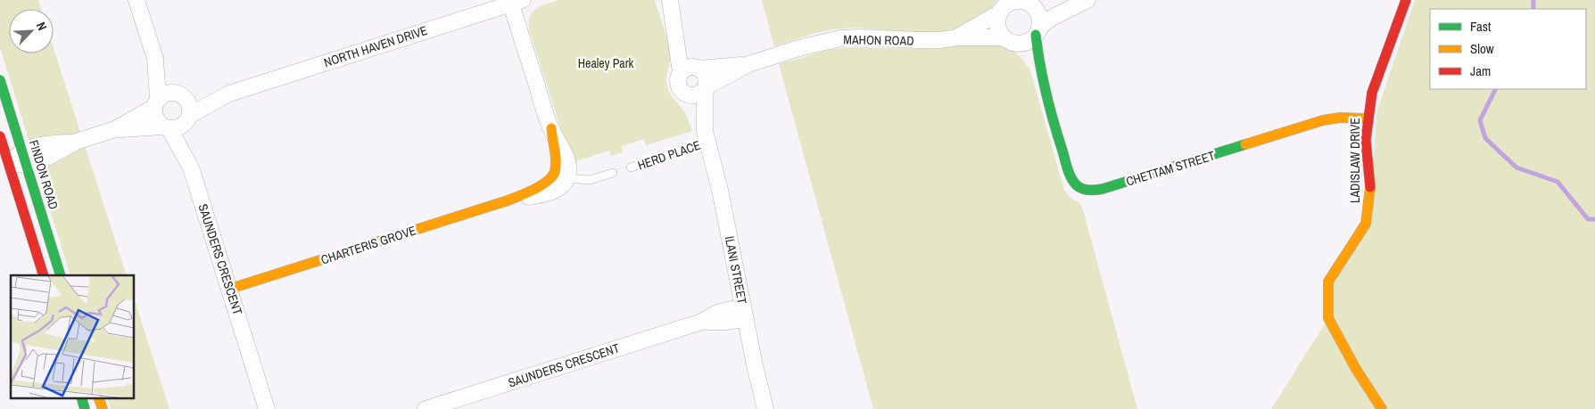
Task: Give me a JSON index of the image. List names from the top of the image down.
{
  "streets": {
    "street": [
      "MAHON ROAD",
      "NORTH HAVEN DRIVE",
      "LADISLAW DRIVE",
      "CHETTAM STREET",
      "FINDON ROAD",
      "CHARTERIS GROVE",
      "SAUNDERS CRESCENT",
      "ILANI STREET"
    ],
    "lane": ["HERD PLACE"]
  },
  "crossings": [
    ["MAHON ROAD", "CHETTAM STREET"],
    ["MAHON ROAD", "ILANI STREET"],
    ["NORTH HAVEN DRIVE", "CHARTERIS GROVE"],
    ["NORTH HAVEN DRIVE", "SAUNDERS CRESCENT"],
    ["HERD PLACE", "ILANI STREET"],
    ["LADISLAW DRIVE", "CHETTAM STREET"],
    ["CHARTERIS GROVE", "SAUNDERS CRESCENT"],
    ["SAUNDERS CRESCENT", "ILANI STREET"]
  ],
  "parks": ["Healey Park"],
  "legend": ["Fast", "Slow", "Jam"],
  "north": "top right"
}
